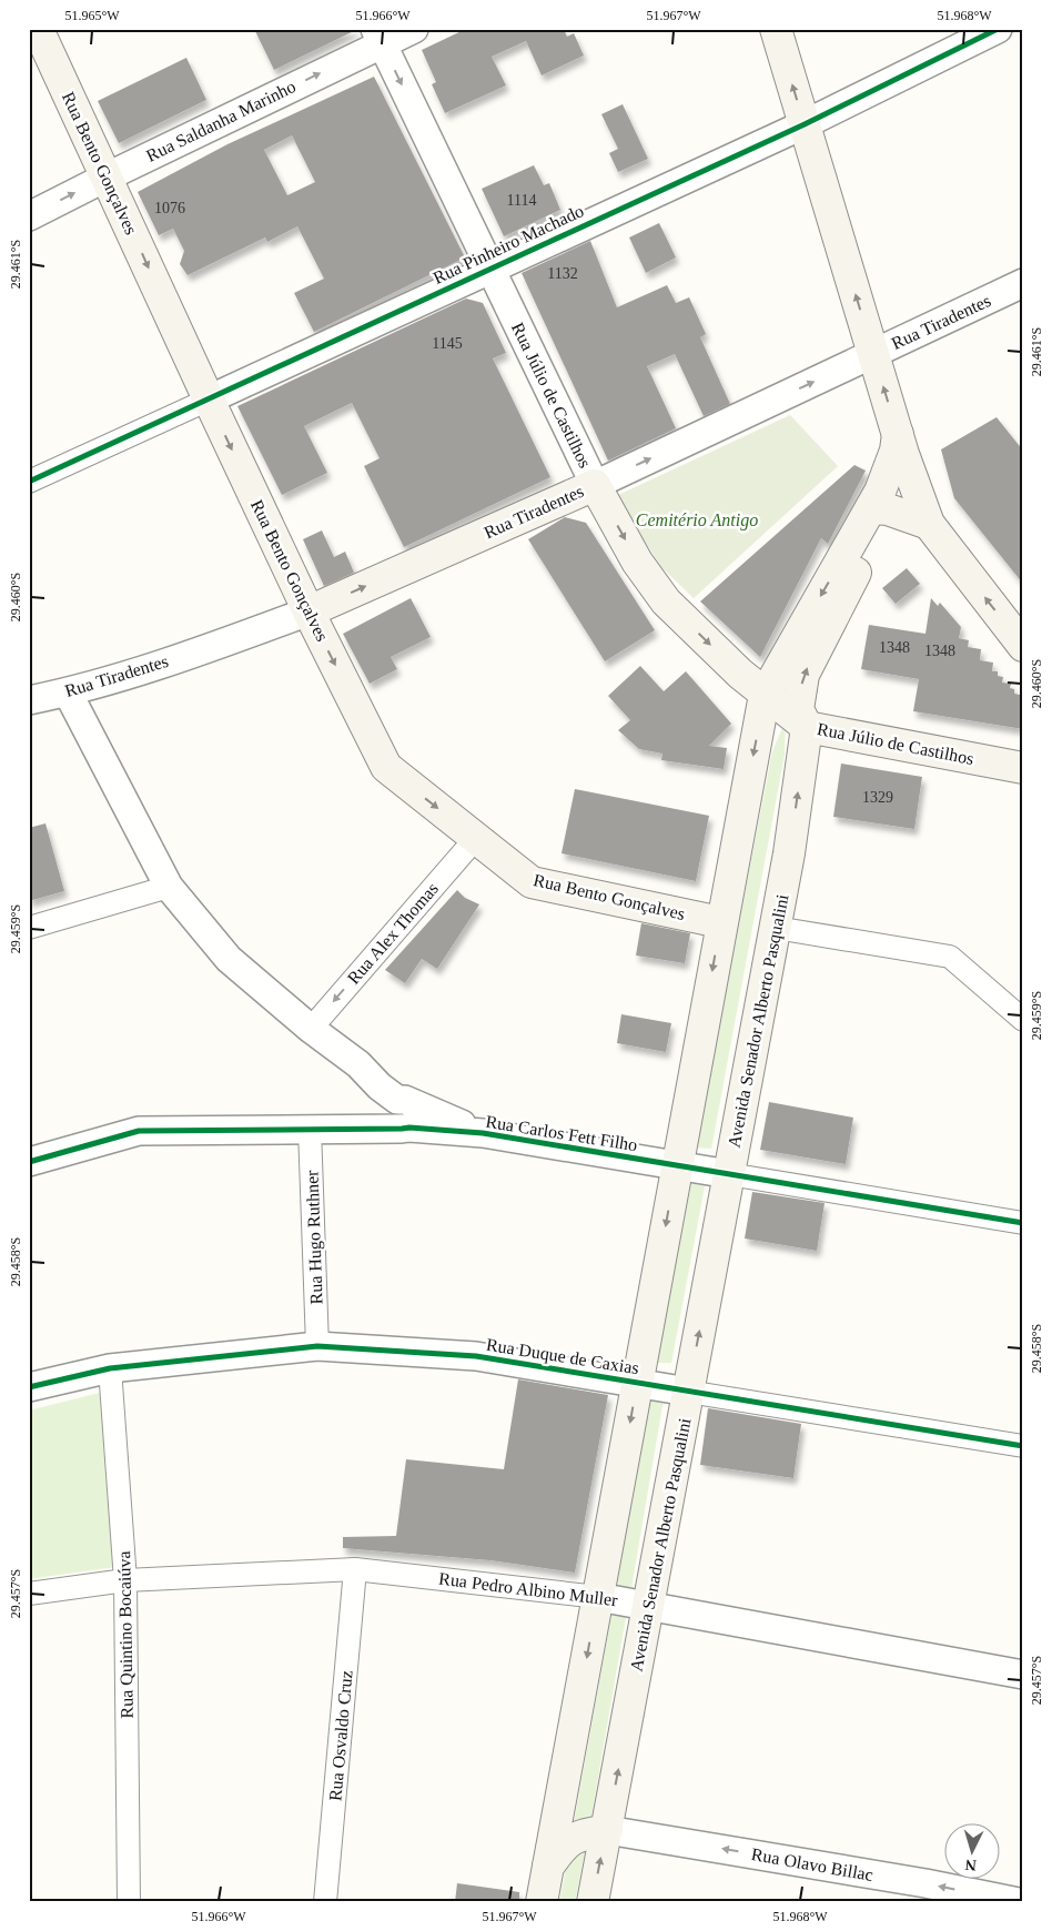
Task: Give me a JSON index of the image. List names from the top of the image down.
{
  "streets": {
    "main road": [
      "Rua Bento Gonçalves",
      "Rua Tiradentes",
      "Rua Júlio de Castilhos",
      "Avenida Senador Alberto Pasqualini"
    ],
    "street": [
      "Rua Saldanha Marinho",
      "Rua Pinheiro Machado",
      "Rua Alex Thomas",
      "Rua Carlos Fett Filho",
      "Rua Hugo Ruthner",
      "Rua Duque de Caxias",
      "Rua Pedro Albino Muller",
      "Rua Quintino Bocaiúva",
      "Rua Osvaldo Cruz",
      "Rua Olavo Billac"
    ]
  },
  "crossings": [
    ["Rua Saldanha Marinho", "Rua Bento Gonçalves"],
    ["Rua Saldanha Marinho", "Rua Júlio de Castilhos"],
    ["Rua Bento Gonçalves", "Rua Pinheiro Machado"],
    ["Rua Bento Gonçalves", "Rua Tiradentes"],
    ["Rua Bento Gonçalves", "Rua Alex Thomas"],
    ["Rua Bento Gonçalves", "Avenida Senador Alberto Pasqualini"],
    ["Rua Pinheiro Machado", "Rua Júlio de Castilhos"],
    ["Rua Tiradentes", "Rua Júlio de Castilhos"],
    ["Rua Júlio de Castilhos", "Avenida Senador Alberto Pasqualini"],
    ["Avenida Senador Alberto Pasqualini", "Rua Carlos Fett Filho"],
    ["Avenida Senador Alberto Pasqualini", "Rua Duque de Caxias"],
    ["Avenida Senador Alberto Pasqualini", "Rua Pedro Albino Muller"],
    ["Avenida Senador Alberto Pasqualini", "Rua Olavo Billac"],
    ["Rua Hugo Ruthner", "Rua Duque de Caxias"],
    ["Rua Duque de Caxias", "Rua Quintino Bocaiúva"],
    ["Rua Pedro Albino Muller", "Rua Quintino Bocaiúva"],
    ["Rua Pedro Albino Muller", "Rua Osvaldo Cruz"]
  ],
  "one_way": [
    "Rua Saldanha Marinho",
    "Rua Bento Gonçalves",
    "Rua Tiradentes",
    "Rua Júlio de Castilhos",
    "Rua Alex Thomas",
    "Rua Olavo Billac"
  ],
  "parks": ["Cemitério Antigo"],
  "house_numbers": [
    "1114",
    "1076",
    "1132",
    "1145",
    "1348",
    "1348",
    "1329"
  ],
  "north": "bottom",
  "coordinates": [
    "51.965°W",
    "51.966°W",
    "51.967°W",
    "51.968°W",
    "29.461°S",
    "29.460°S",
    "29.459°S",
    "29.458°S",
    "29.457°S"
  ]
}
